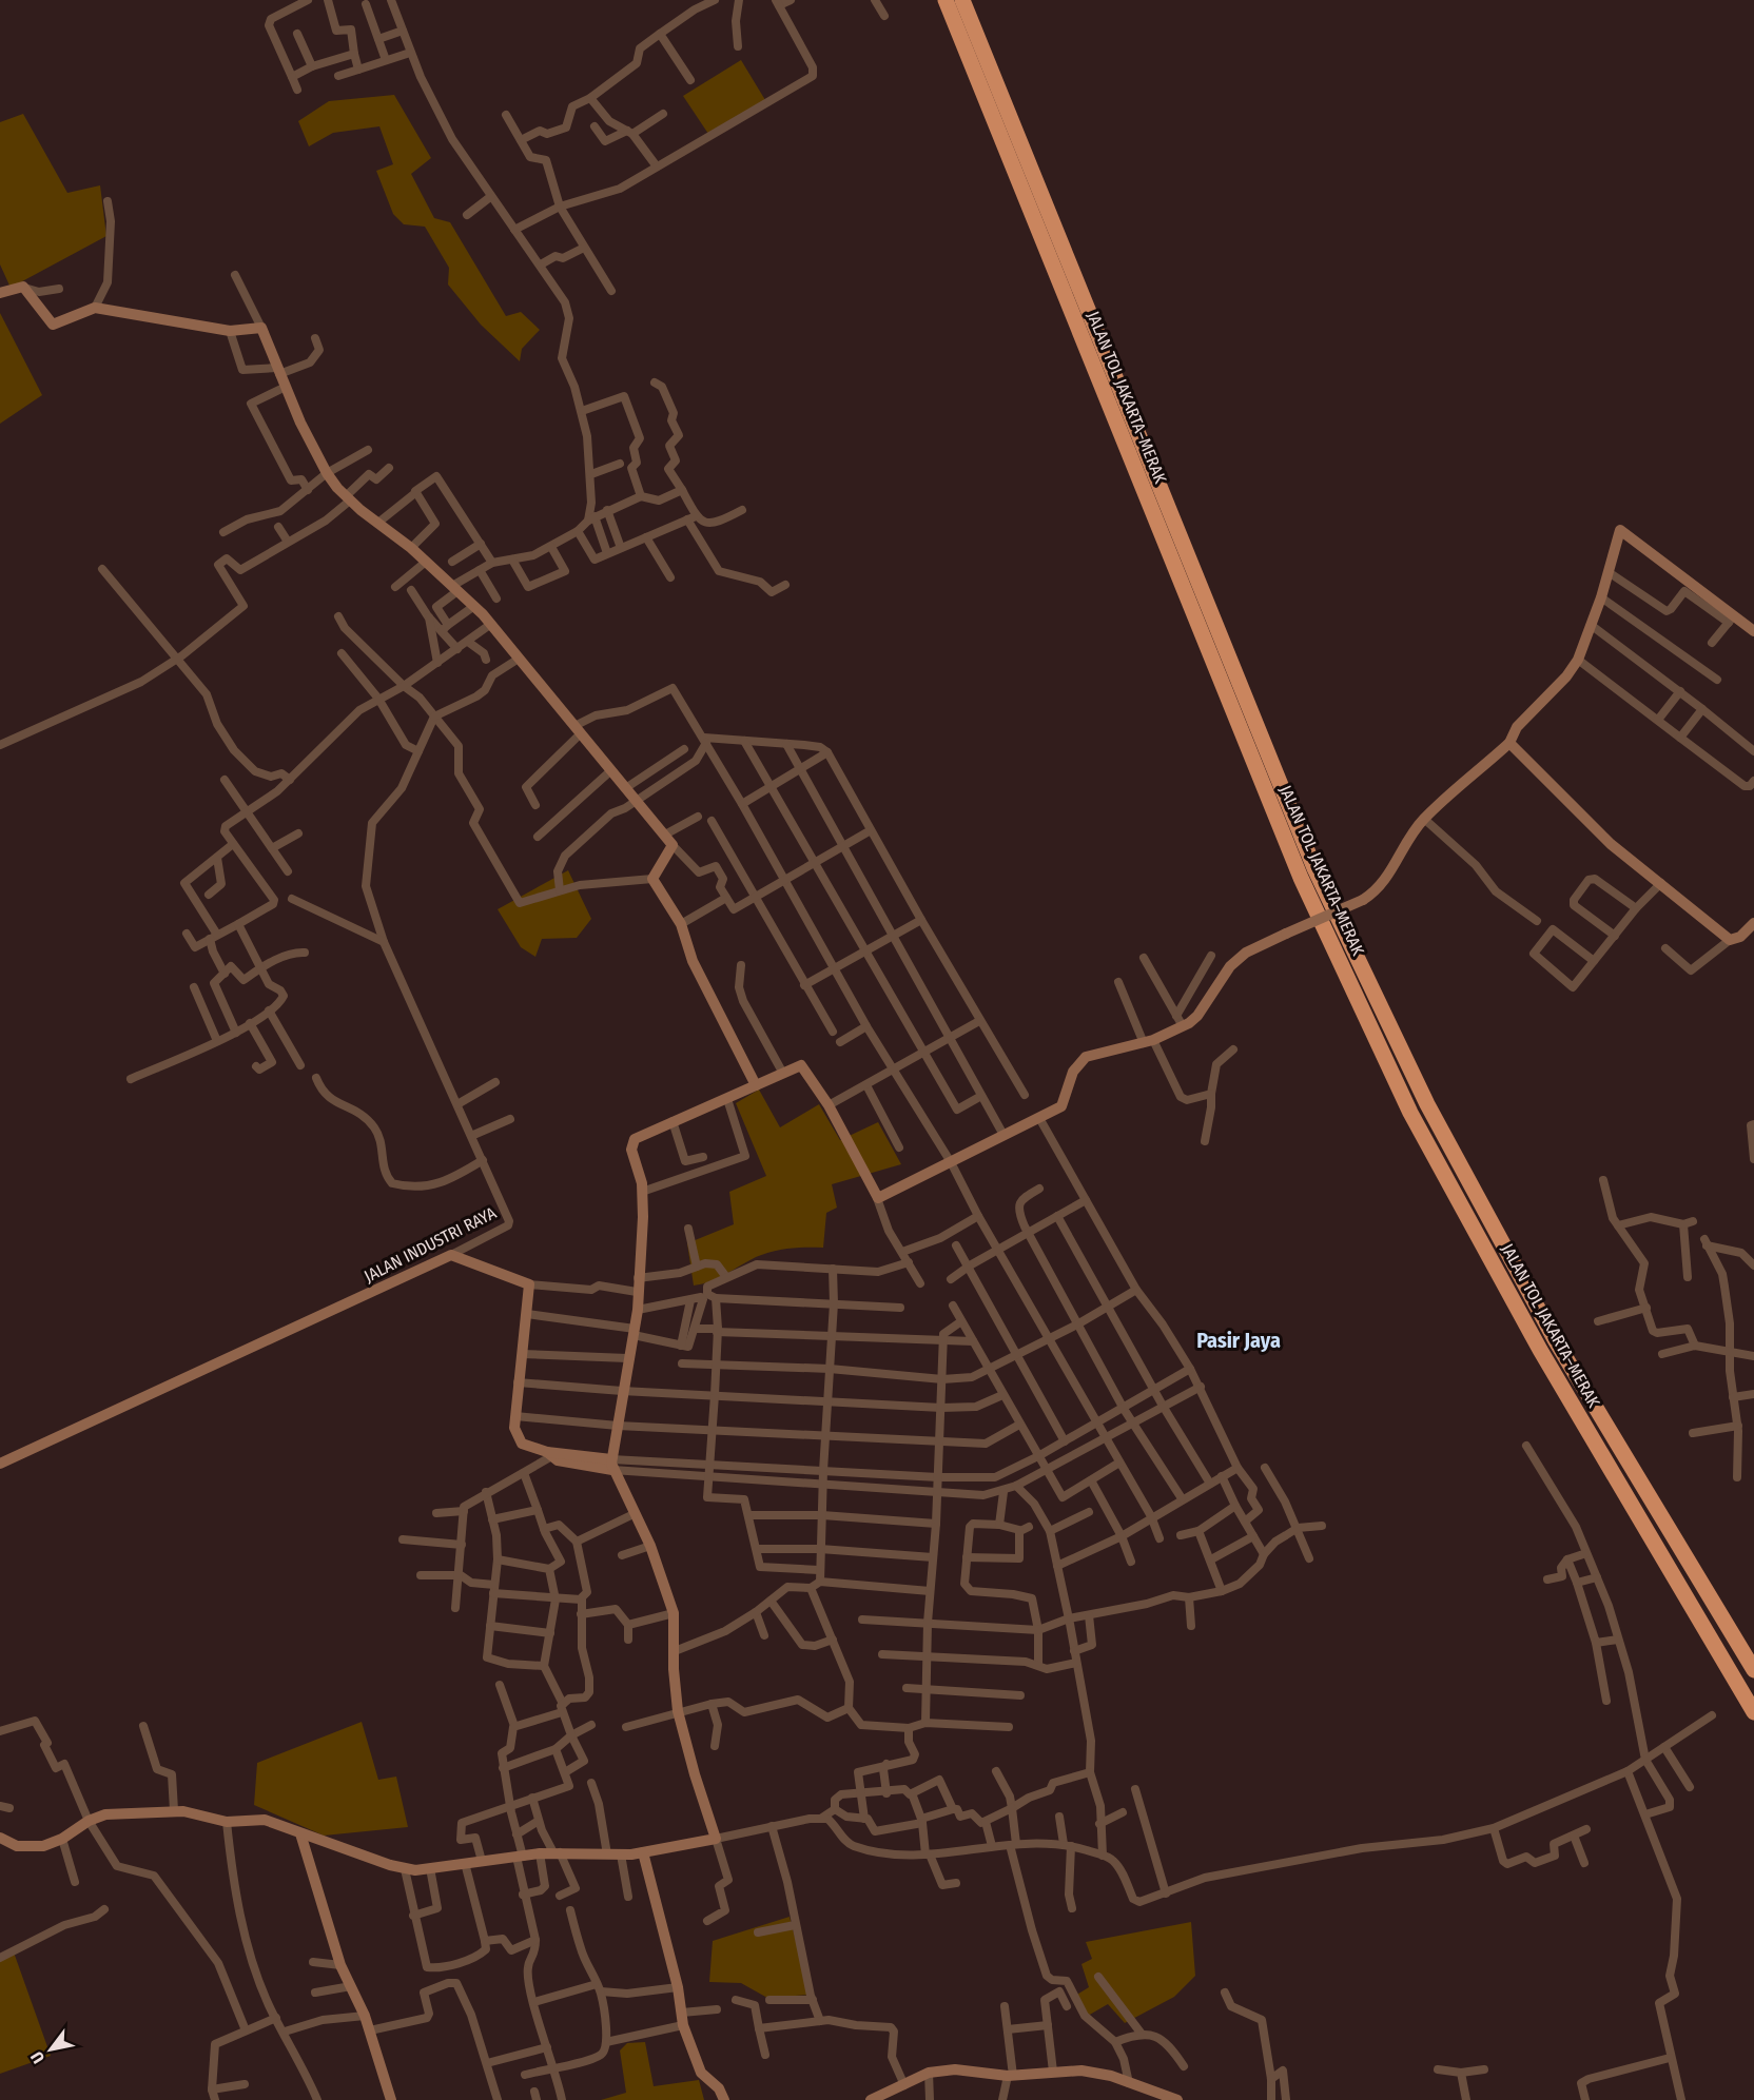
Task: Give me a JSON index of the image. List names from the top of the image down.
{
  "streets": {
    "highway": ["JALAN TOL JAKARTA–MERAK"],
    "street": ["JALAN INDUSTRI RAYA"]
  },
  "districts": ["Pasir Jaya"],
  "north": "bottom left"
}
